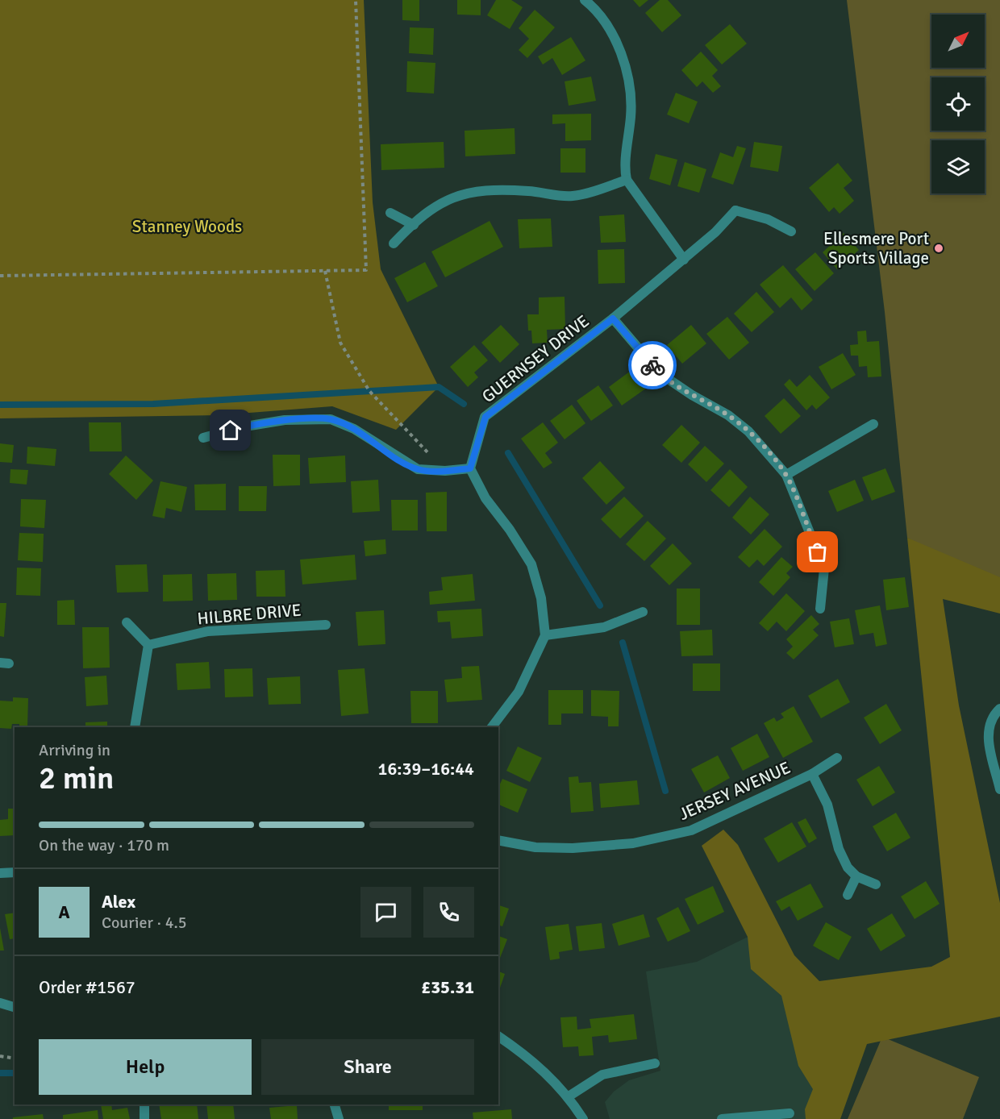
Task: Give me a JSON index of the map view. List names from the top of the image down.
{
  "streets": {
    "street": ["GUERNSEY DRIVE", "HILBRE DRIVE", "JERSEY AVENUE"]
  },
  "parks": ["Stanney Woods"],
  "places": ["Ellesmere Port Sports Village"],
  "north": "top right",
  "page": {
    "heading": ["2 min", "Arriving in", "16:39–16:44"],
    "panel": [
      "Alex",
      "Courier · 4.5",
      "Order #1567",
      "£35.31"
    ],
    "bar": "On the way · 170 m",
    "round": "A",
    "buttons": ["Help", "Share"]
  }
}
